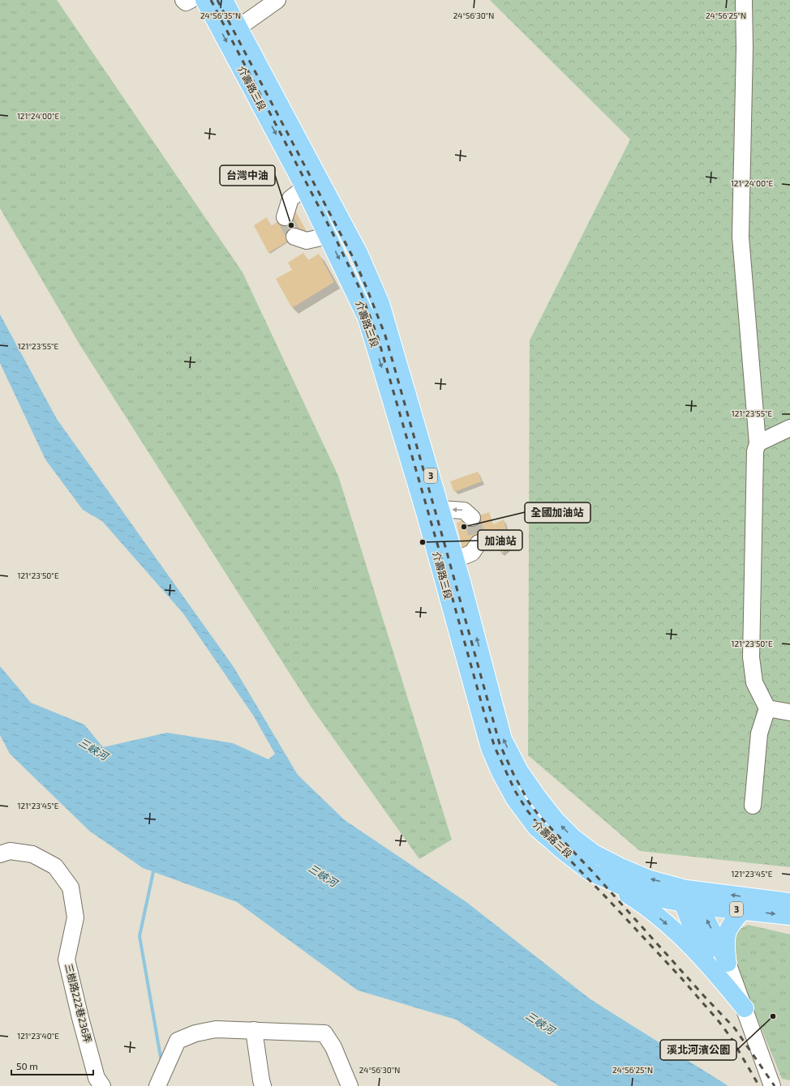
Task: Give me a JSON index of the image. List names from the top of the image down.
{
  "streets": {
    "main road": ["介壽路三段", "3"],
    "street": ["三樹路222巷236弄"]
  },
  "water": ["三峽河"],
  "places": [
    "台灣中油",
    "全國加油站",
    "加油站",
    "溪北河濱公園"
  ],
  "scale_bar": "50 m",
  "coordinates": [
    "24°56'35\"N",
    "24°56'30\"N",
    "24°56'25\"N",
    "121°24'00\"E",
    "121°23'55\"E",
    "121°23'50\"E",
    "121°23'45\"E",
    "121°23'40\"E"
  ]
}
